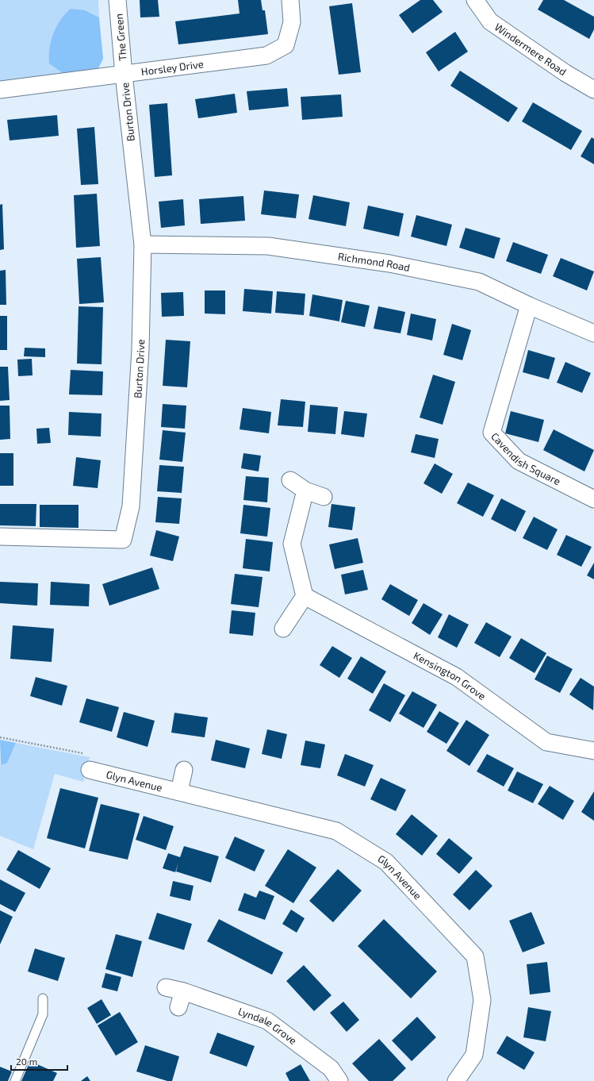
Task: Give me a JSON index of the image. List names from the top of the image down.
{
  "streets": {
    "street": [
      "The Green",
      "Windermere Road",
      "Horsley Drive",
      "Burton Drive",
      "Richmond Road",
      "Cavendish Square",
      "Kensington Grove",
      "Glyn Avenue",
      "Lyndale Grove"
    ]
  },
  "crossings": [
    ["The Green", "Horsley Drive"],
    ["The Green", "Burton Drive"],
    ["Horsley Drive", "Burton Drive"],
    ["Burton Drive", "Richmond Road"],
    ["Richmond Road", "Cavendish Square"]
  ],
  "scale_bar": "20 m"
}
